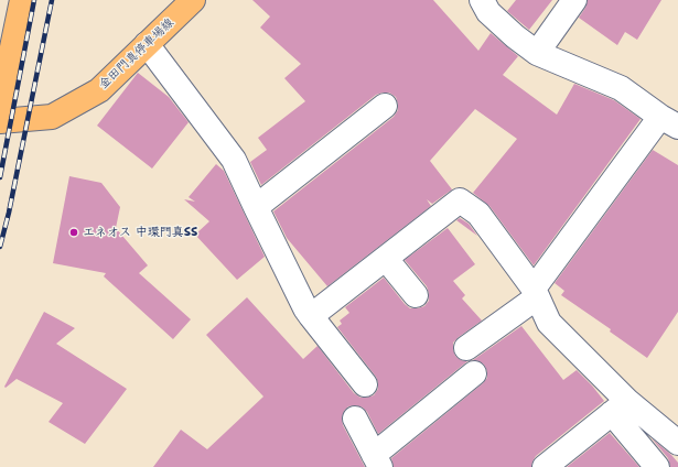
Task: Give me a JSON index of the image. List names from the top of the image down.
{
  "streets": {
    "main road": ["金田門真停車場線"]
  },
  "places": ["エネオス 中環門真SS"]
}
